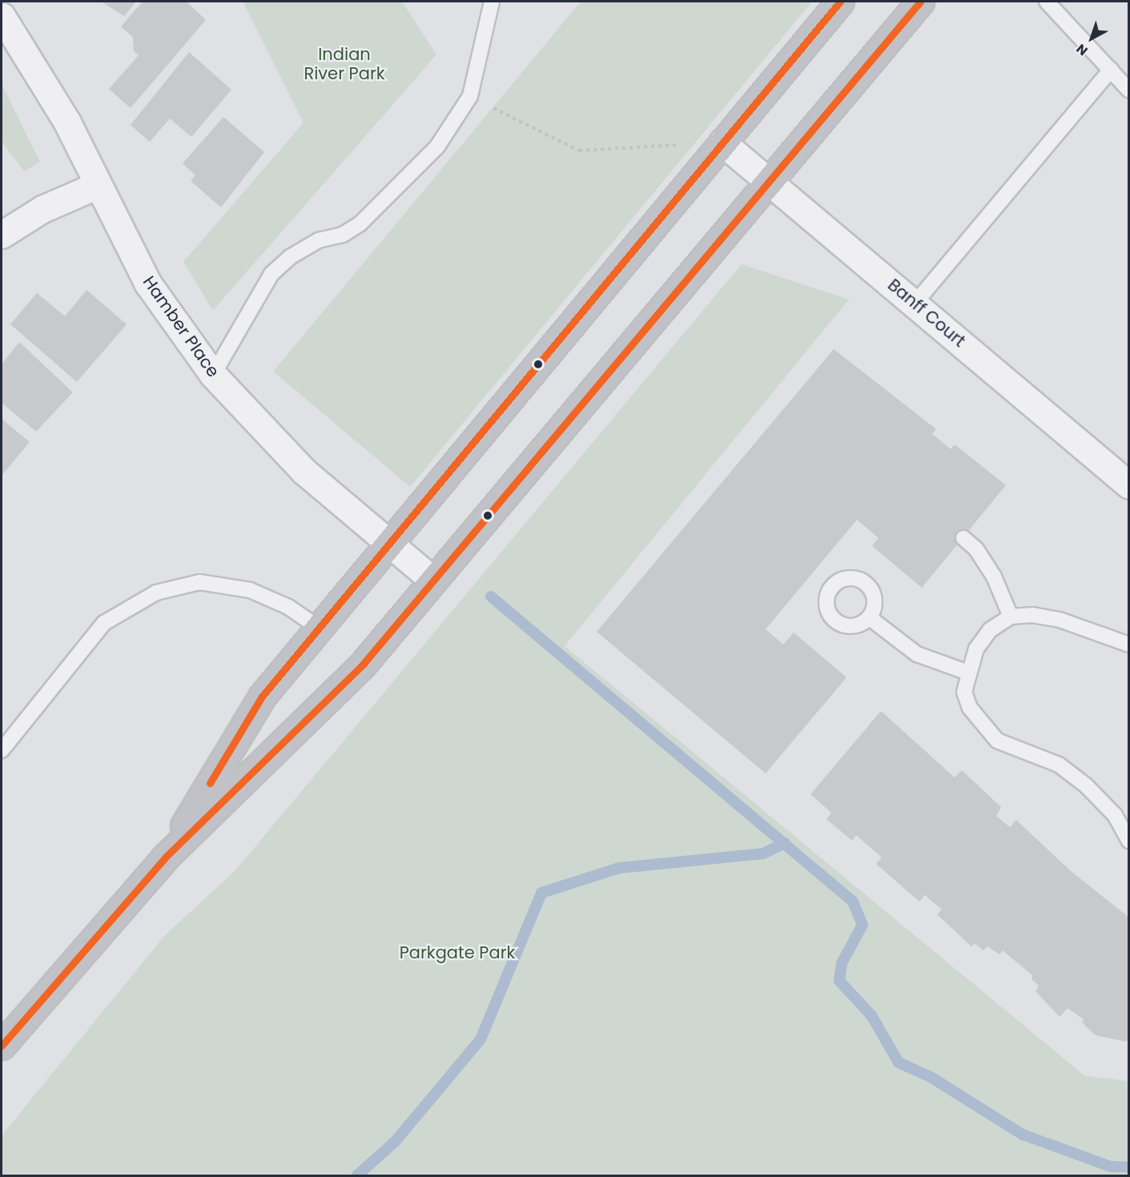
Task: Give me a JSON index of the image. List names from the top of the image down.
{
  "streets": {
    "street": ["Banff Court", "Hamber Place"]
  },
  "parks": ["Indian River Park", "Parkgate Park"],
  "north": "bottom left"
}
